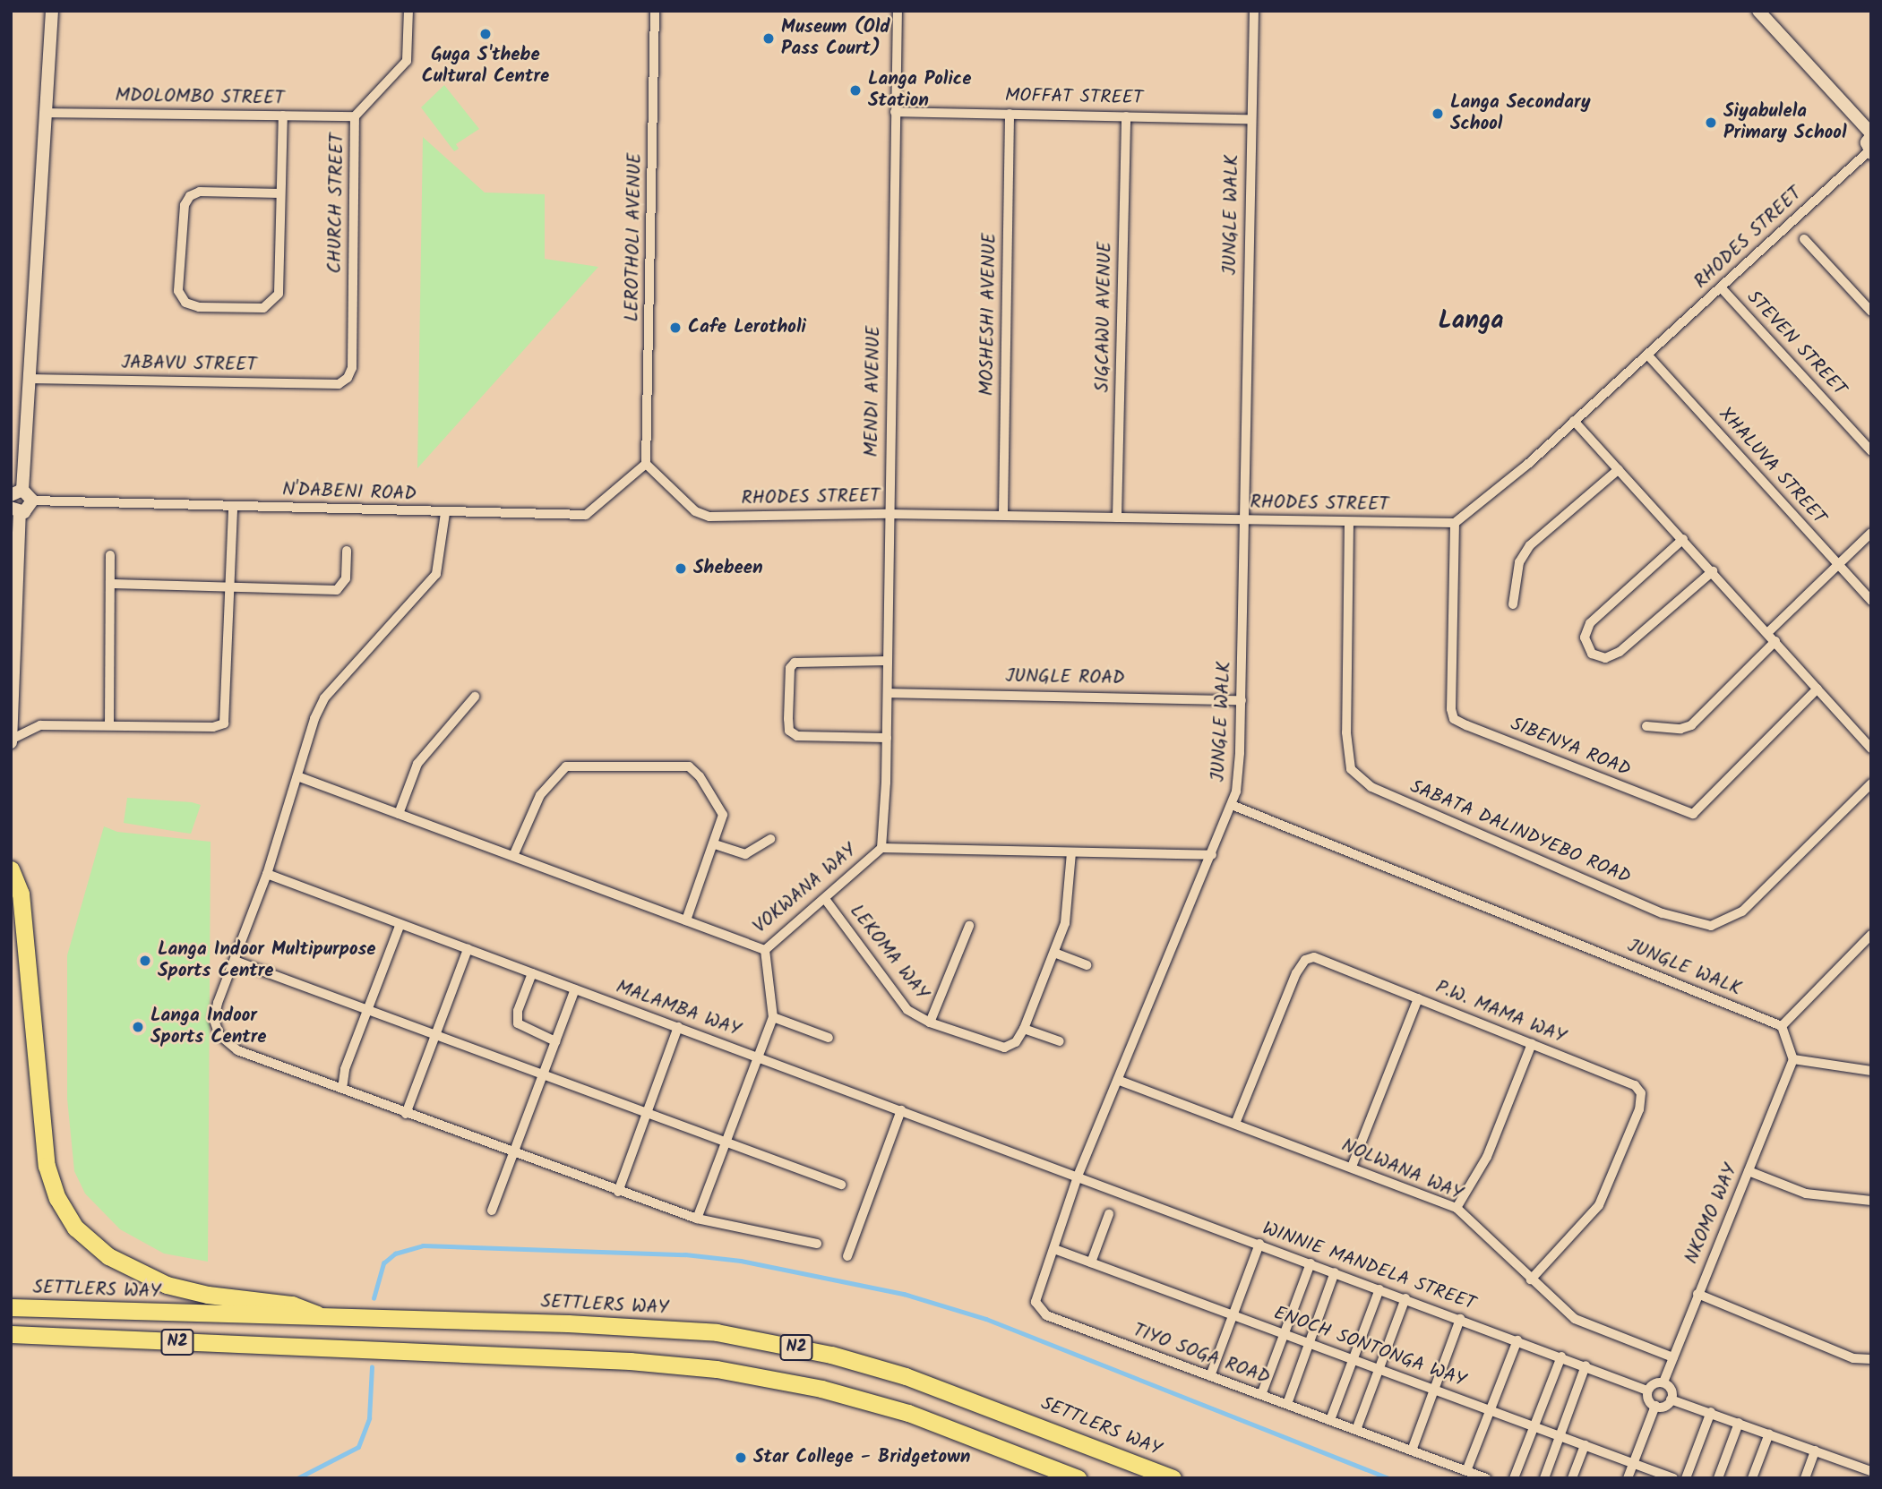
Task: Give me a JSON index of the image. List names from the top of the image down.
{
  "streets": {
    "highway": ["SETTLERS WAY", "N2"],
    "street": [
      "MDOLOMBO STREET",
      "MOFFAT STREET",
      "CHURCH STREET",
      "JUNGLE WALK",
      "LEROTHOLI AVENUE",
      "RHODES STREET",
      "MOSHESHI AVENUE",
      "SIGCAWU AVENUE",
      "STEVEN STREET",
      "JABAVU STREET",
      "MENDI AVENUE",
      "XHALUVA STREET",
      "N'DABENI ROAD",
      "JUNGLE ROAD",
      "SIBENYA ROAD",
      "SABATA DALINDYEBO ROAD",
      "VOKWANA WAY",
      "LEKOMA WAY",
      "MALAMBA WAY",
      "P.W. MAMA WAY",
      "NOLWANA WAY",
      "NKOMO WAY",
      "WINNIE MANDELA STREET",
      "ENOCH SONTONGA WAY",
      "TIYO SOGA ROAD"
    ]
  },
  "crossings": [
    ["MDOLOMBO STREET", "CHURCH STREET"],
    ["MOFFAT STREET", "JUNGLE WALK"],
    ["MOFFAT STREET", "MOSHESHI AVENUE"],
    ["MOFFAT STREET", "SIGCAWU AVENUE"],
    ["MOFFAT STREET", "MENDI AVENUE"],
    ["CHURCH STREET", "JABAVU STREET"],
    ["JUNGLE WALK", "RHODES STREET"],
    ["JUNGLE WALK", "JUNGLE ROAD"],
    ["LEROTHOLI AVENUE", "RHODES STREET"],
    ["LEROTHOLI AVENUE", "N'DABENI ROAD"],
    ["RHODES STREET", "MOSHESHI AVENUE"],
    ["RHODES STREET", "SIGCAWU AVENUE"],
    ["RHODES STREET", "STEVEN STREET"],
    ["RHODES STREET", "MENDI AVENUE"],
    ["RHODES STREET", "XHALUVA STREET"],
    ["RHODES STREET", "N'DABENI ROAD"],
    ["RHODES STREET", "SIBENYA ROAD"],
    ["RHODES STREET", "SABATA DALINDYEBO ROAD"],
    ["MENDI AVENUE", "JUNGLE ROAD"],
    ["MENDI AVENUE", "VOKWANA WAY"],
    ["VOKWANA WAY", "LEKOMA WAY"],
    ["MALAMBA WAY", "WINNIE MANDELA STREET"],
    ["MALAMBA WAY", "TIYO SOGA ROAD"],
    ["P.W. MAMA WAY", "NOLWANA WAY"],
    ["NOLWANA WAY", "NKOMO WAY"],
    ["NKOMO WAY", "WINNIE MANDELA STREET"],
    ["WINNIE MANDELA STREET", "TIYO SOGA ROAD"],
    ["ENOCH SONTONGA WAY", "TIYO SOGA ROAD"]
  ],
  "districts": ["Langa"],
  "places": [
    "Guga S'thebe Cultural Centre",
    "Museum (Old Pass Court)",
    "Langa Police Station",
    "Langa Secondary School",
    "Siyabulela Primary School",
    "Cafe Lerotholi",
    "Shebeen",
    "Langa Indoor Multipurpose Sports Centre",
    "Langa Indoor Sports Centre",
    "Star College - Bridgetown"
  ]
}
